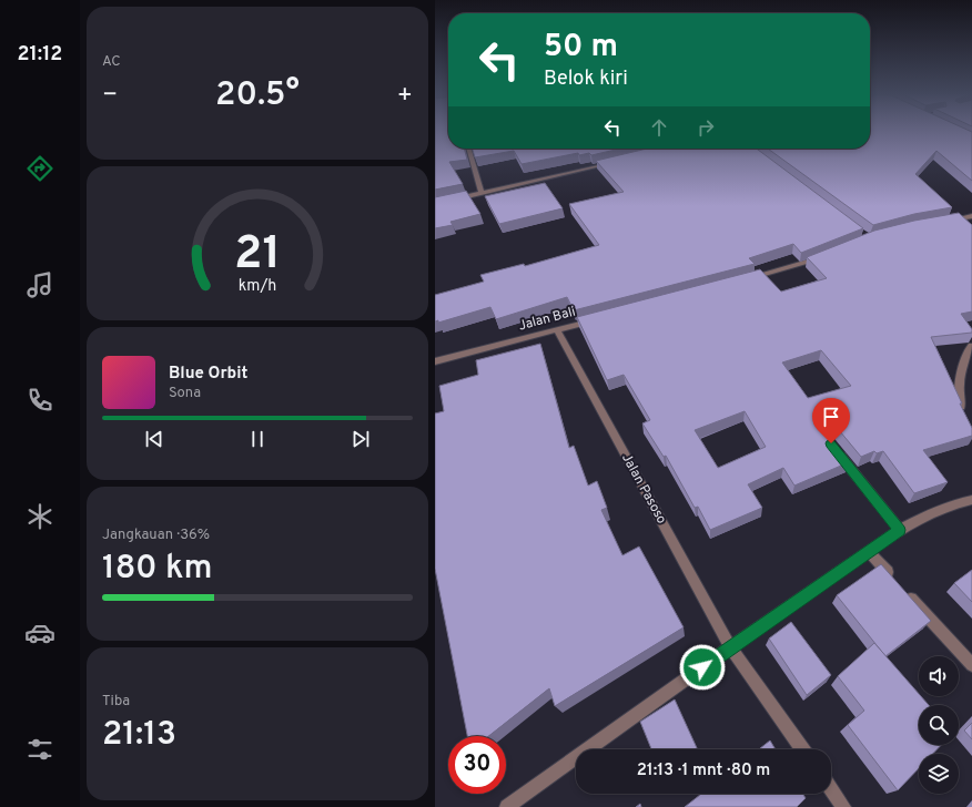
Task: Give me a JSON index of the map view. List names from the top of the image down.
{
  "streets": {
    "street": ["Jalan Bali", "Jalan Pasoso"]
  },
  "crossings": [
    ["Jalan Bali", "Jalan Pasoso"]
  ],
  "page": {
    "tabs": "21:12",
    "tile": [
      "AC",
      ["Jangkauan · 36%", "180 km"],
      ["Tiba", "21:13"]
    ],
    "turn": ["50 m", "Belok kiri"],
    "heat": ["−", "20.5°", "+"],
    "song": ["Blue Orbit", "Sona"],
    "limit": "30",
    "trip": "21:13 · 1 mnt · 80 m",
    "gauge": ["21", "km/h"]
  }
}
